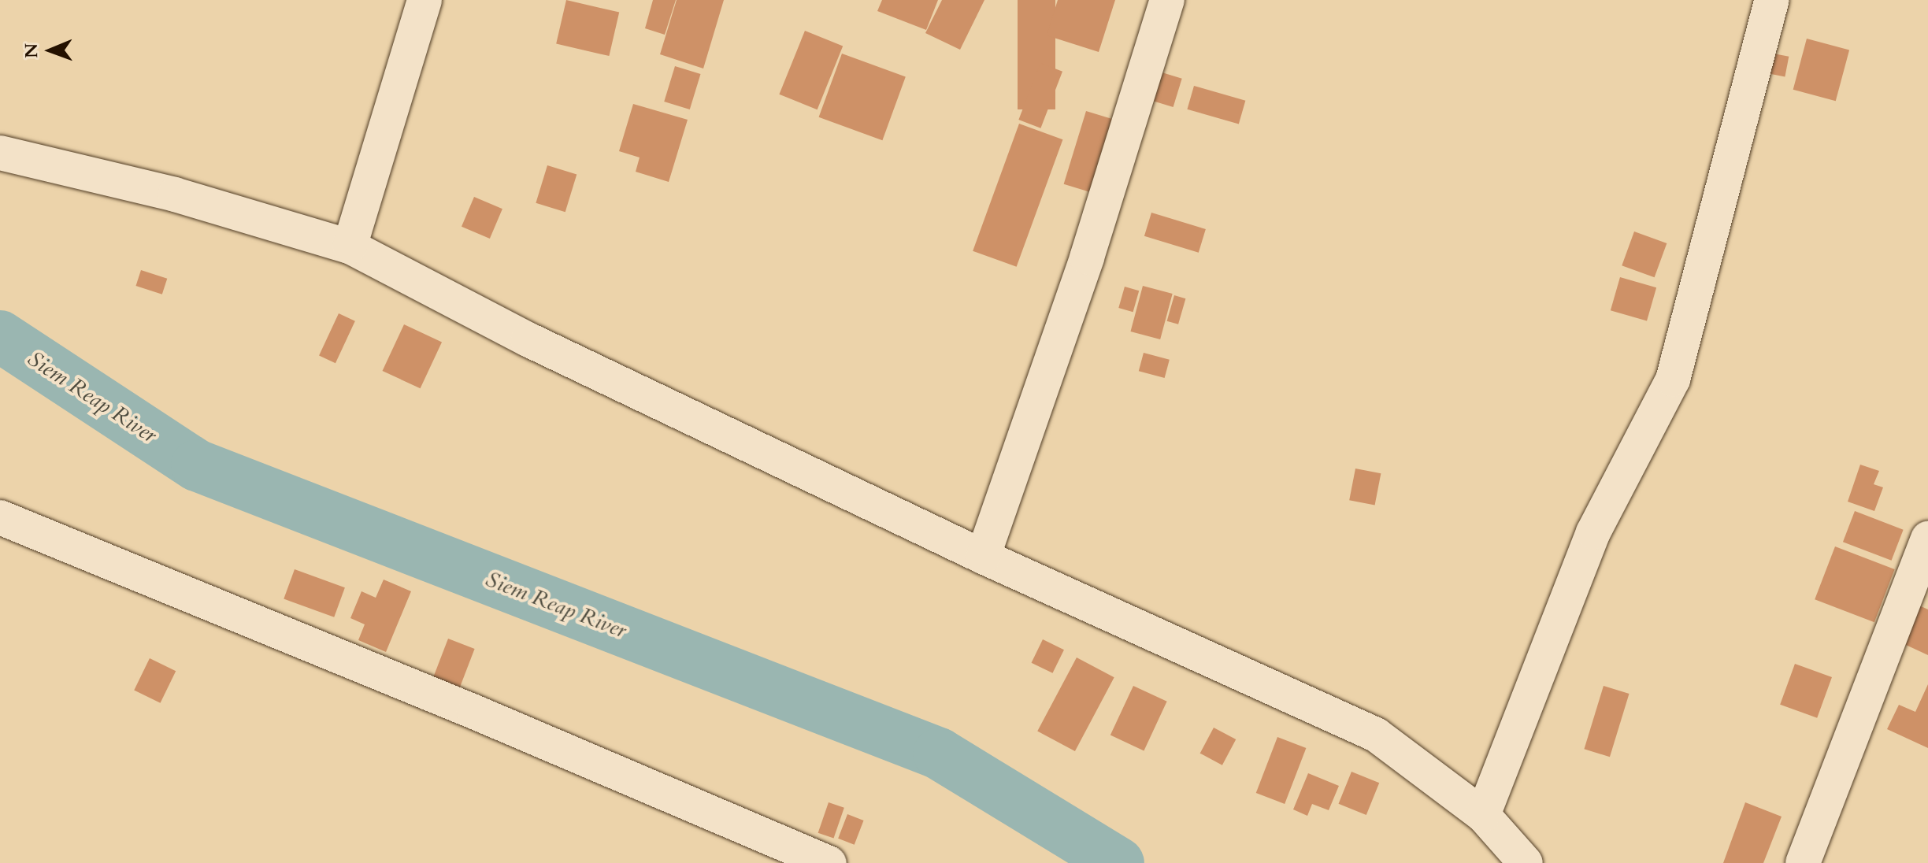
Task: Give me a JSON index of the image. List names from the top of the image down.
{
  "water": ["Siem Reap River"],
  "north": "left"
}
